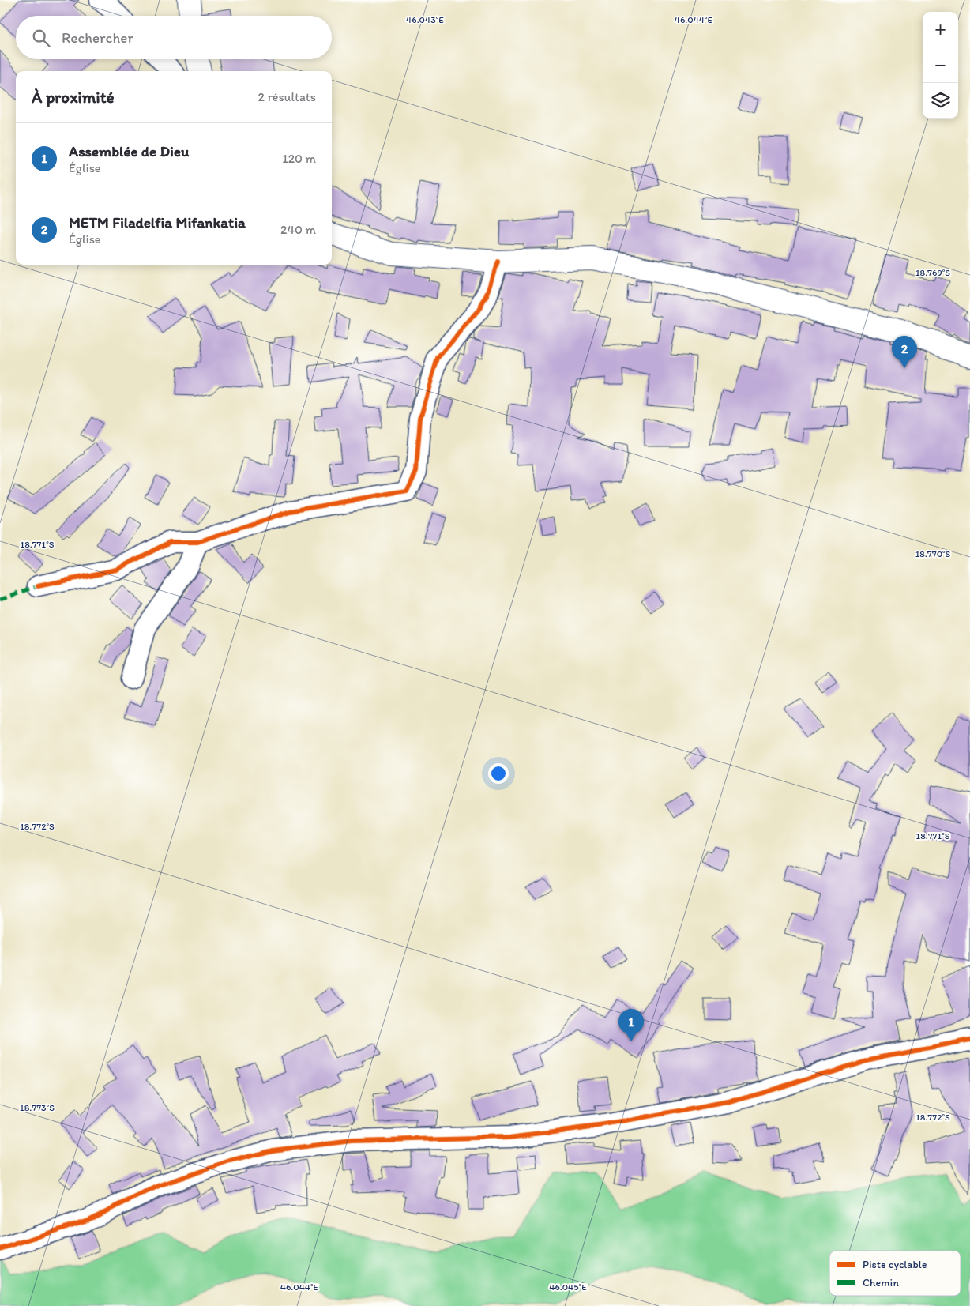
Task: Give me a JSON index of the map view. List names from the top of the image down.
{
  "legend": ["Piste cyclable", "Chemin"],
  "page": {
    "map_buttons": ["+", "−"],
    "search": "Rechercher",
    "heading": ["À proximité", "2 résultats"],
    "list": [
      {
        "mark": "1",
        "name": "Assemblée de Dieu",
        "note": "Église",
        "value": "120 m"
      },
      {
        "mark": "2",
        "name": "METM Filadelfia Mifankatia",
        "note": "Église",
        "value": "240 m"
      }
    ],
    "pins": ["2", "1"]
  },
  "coordinates": [
    "46.043°E",
    "46.044°E",
    "18.769°S",
    "18.771°S",
    "18.770°S",
    "18.772°S",
    "18.773°S",
    "46.045°E"
  ]
}
